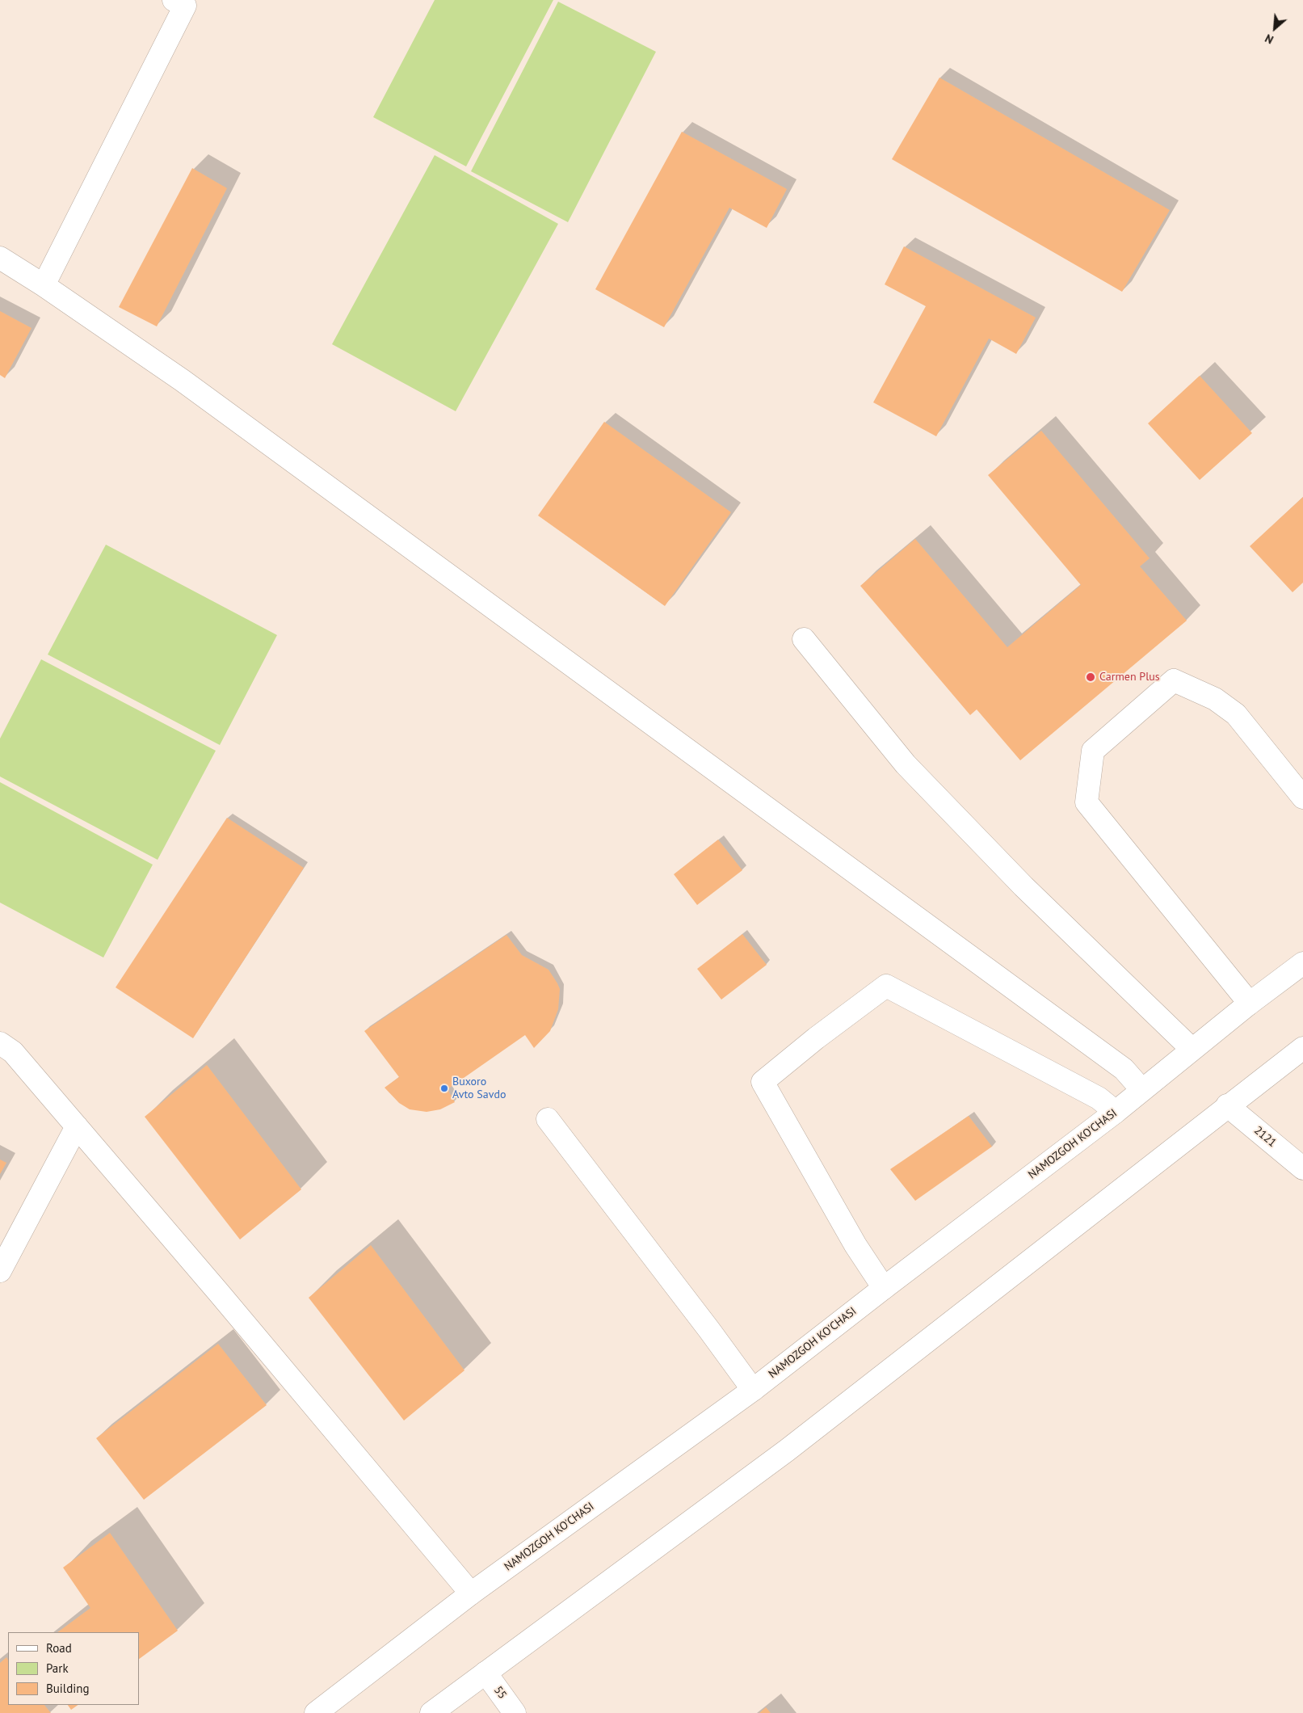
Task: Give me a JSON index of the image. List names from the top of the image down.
{
  "streets": {
    "main road": ["2121", "NAMOZGOH KO'CHASI", "55"]
  },
  "places": ["Carmen Plus", "Buxoro Avto Savdo"],
  "legend": ["Road", "Park", "Building"],
  "north": "bottom left"
}
